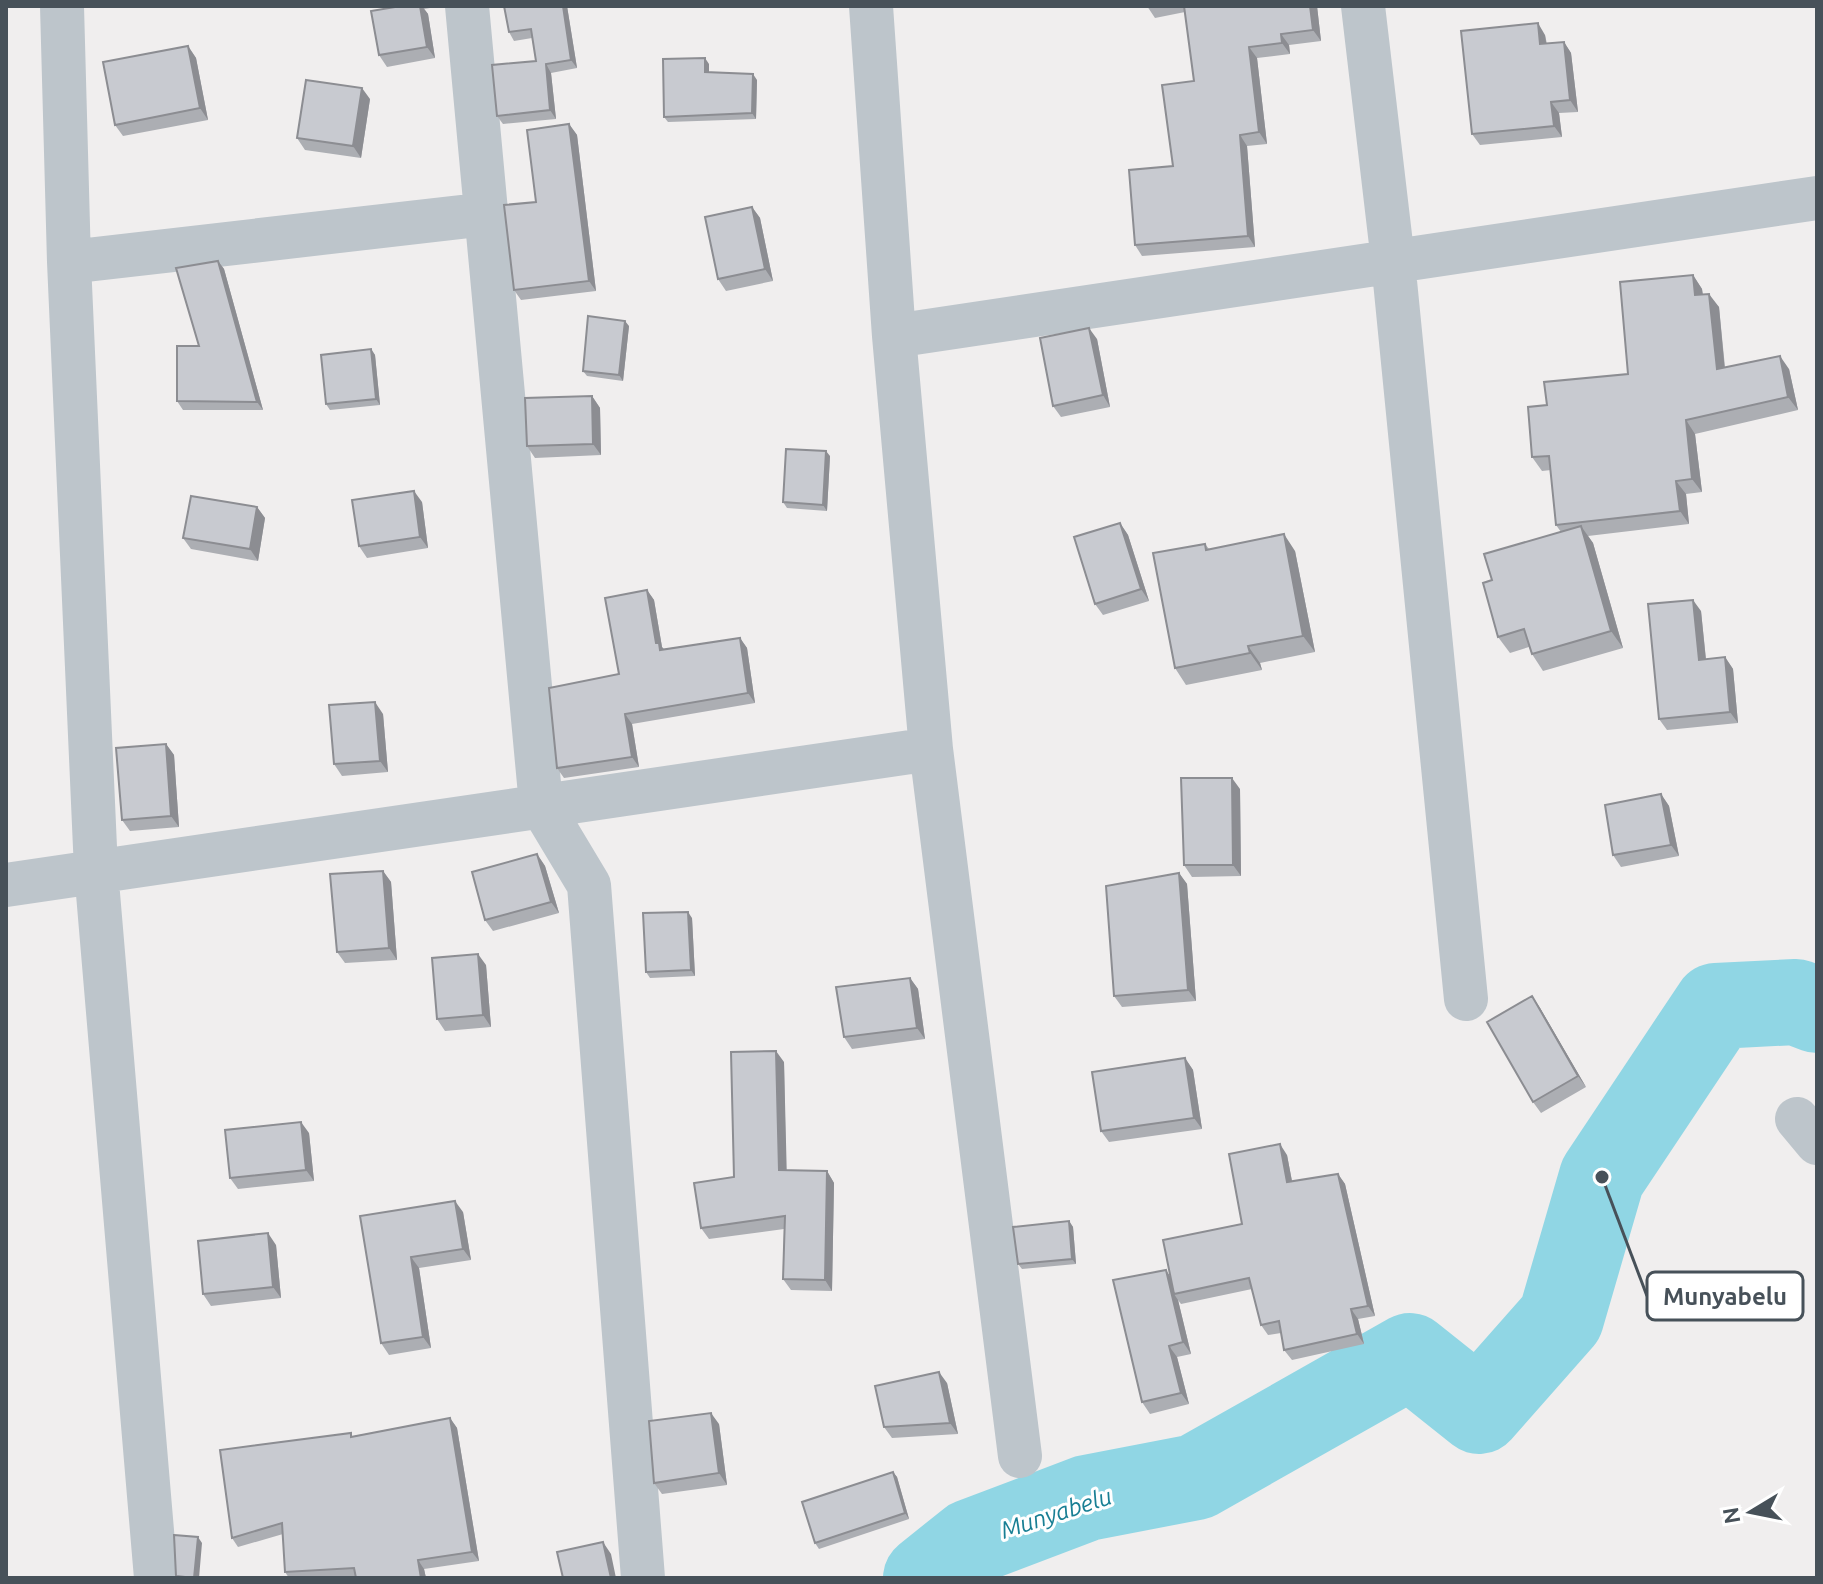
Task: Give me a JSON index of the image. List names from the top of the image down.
{
  "water": ["Munyabelu"],
  "places": ["Munyabelu"],
  "north": "left"
}
